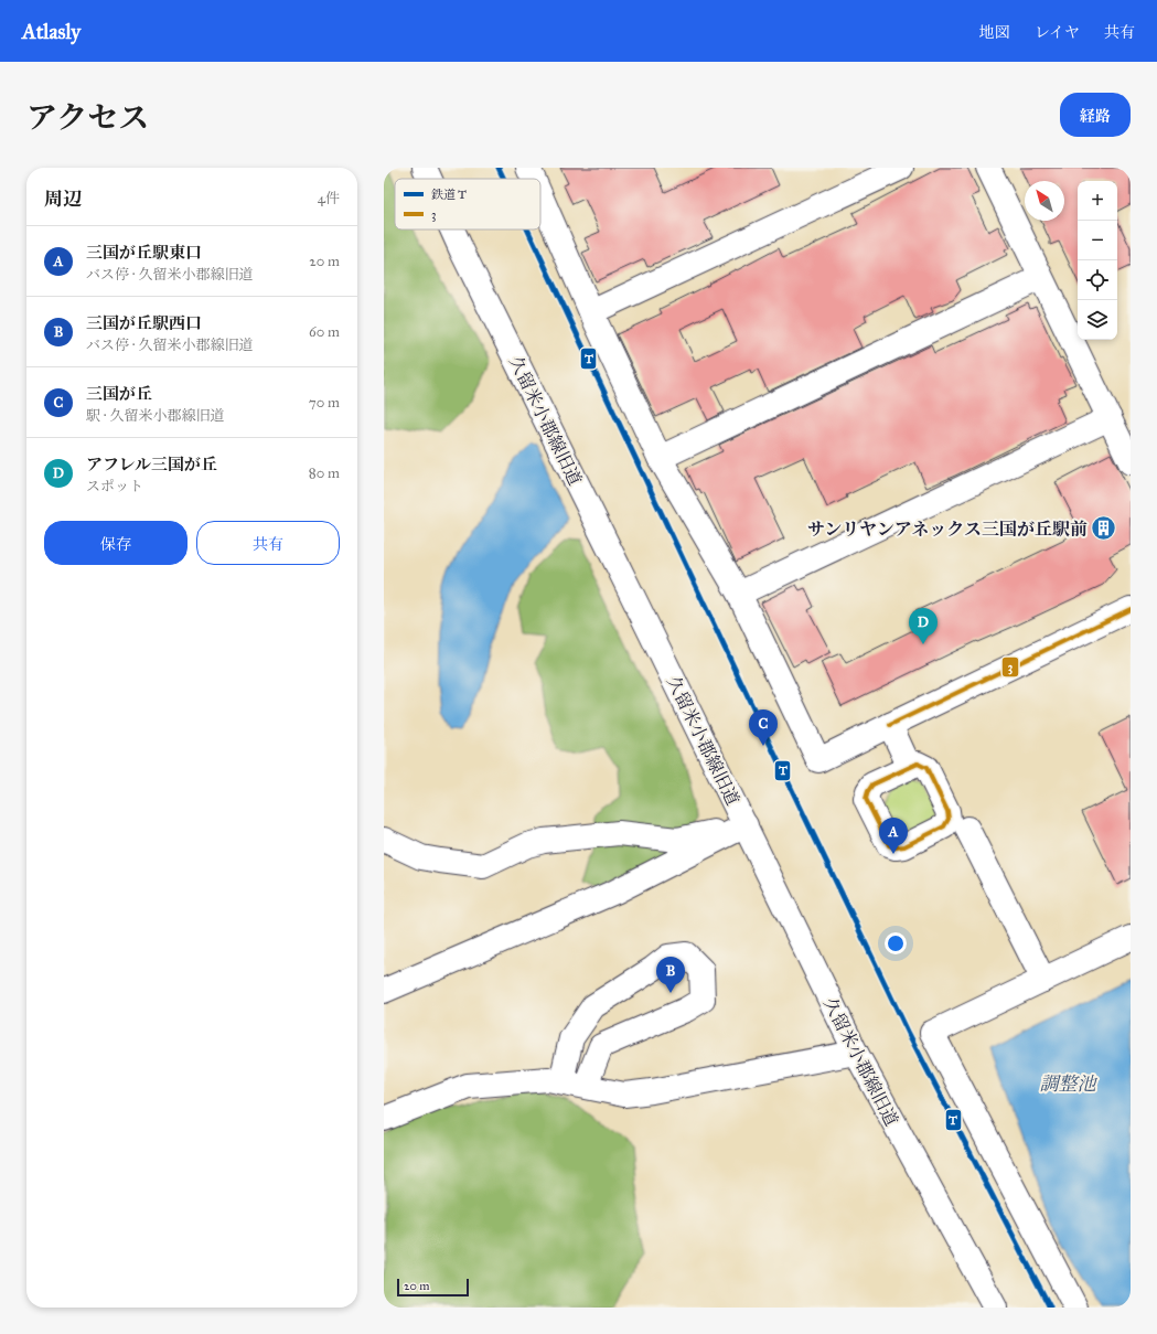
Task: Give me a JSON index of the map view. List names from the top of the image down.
{
  "streets": {
    "street": ["久留米小郡線旧道"]
  },
  "water": ["調整池"],
  "places": {
    "building": ["サンリヤンアネックス三国が丘駅前"]
  },
  "lines": ["rail line T", "transit line 3"],
  "legend": ["鉄道 T", "3"],
  "scale_bar": "20 m",
  "north": "top left",
  "page": {
    "header": "Atlasly",
    "nav": ["地図", "レイヤ", "共有"],
    "title": "アクセス",
    "buttons": [
      "経路",
      ["保存", "共有"]
    ],
    "heading": ["周辺", "4件"],
    "map_buttons": ["+", "−"],
    "list": [
      {
        "mark": "A",
        "name": "三国が丘駅東口",
        "note": "バス停 · 久留米小郡線旧道",
        "value": "20 m"
      },
      {
        "mark": "B",
        "name": "三国が丘駅西口",
        "note": "バス停 · 久留米小郡線旧道",
        "value": "60 m"
      },
      {
        "mark": "C",
        "name": "三国が丘",
        "note": "駅 · 久留米小郡線旧道",
        "value": "70 m"
      },
      {
        "mark": "D",
        "name": "アフレル三国が丘",
        "note": "スポット",
        "value": "80 m"
      }
    ],
    "pins": [
      "D",
      "C",
      "A",
      "B"
    ],
    "scale": "20 m"
  }
}
